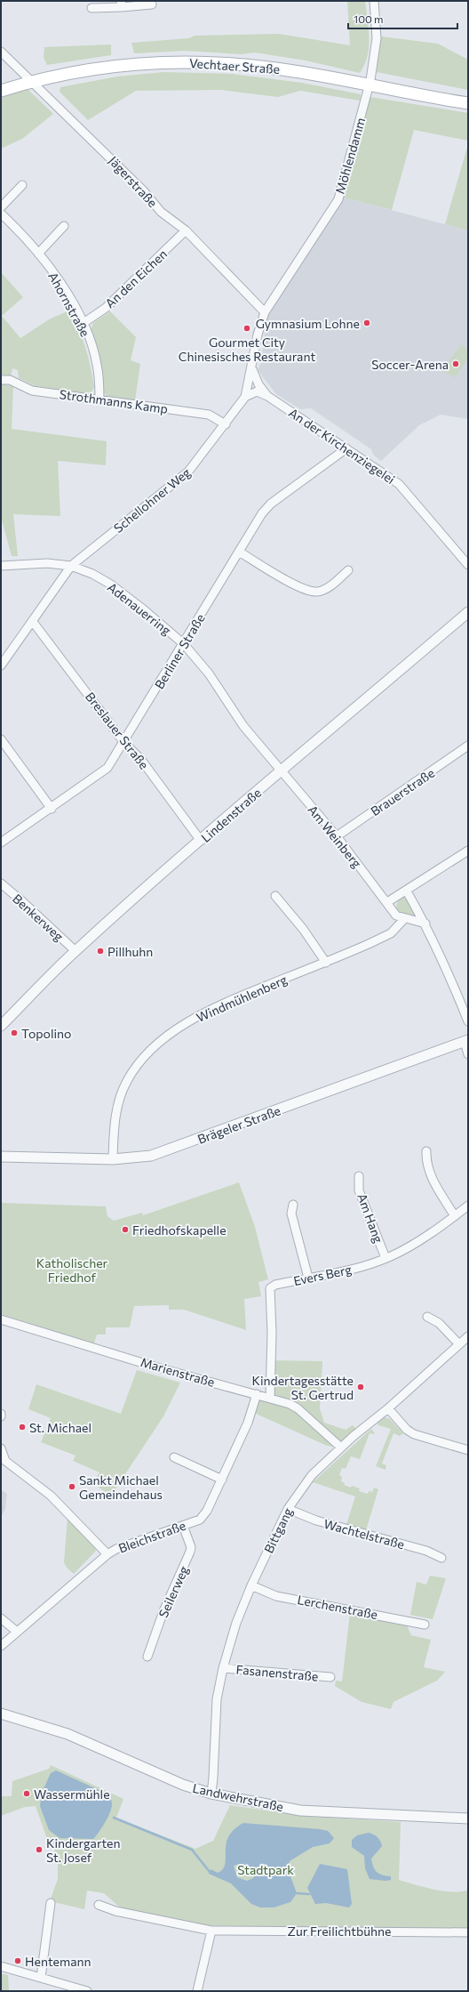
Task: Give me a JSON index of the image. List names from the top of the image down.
{
  "streets": {
    "main road": ["Vechtaer Straße"],
    "street": [
      "Möhlendamm",
      "Jägerstraße",
      "An den Eichen",
      "Ahornstraße",
      "Strothmanns Kamp",
      "An der Kirchenziegelei",
      "Schellohner Weg",
      "Adenauerring",
      "Berliner Straße",
      "Breslauer Straße",
      "Brauerstraße",
      "Lindenstraße",
      "Am Weinberg",
      "Benkerweg",
      "Windmühlenberg",
      "Brägeler Straße",
      "Am Hang",
      "Evers Berg",
      "Marienstraße",
      "Bittgang",
      "Wachtelstraße",
      "Bleichstraße",
      "Seilerweg",
      "Lerchenstraße",
      "Fasanenstraße",
      "Landwehrstraße",
      "Zur Freilichtbühne"
    ]
  },
  "crossings": [
    ["Vechtaer Straße", "Möhlendamm"],
    ["Vechtaer Straße", "Jägerstraße"],
    ["Möhlendamm", "Jägerstraße"],
    ["Möhlendamm", "Schellohner Weg"],
    ["Jägerstraße", "An den Eichen"],
    ["Jägerstraße", "Schellohner Weg"],
    ["An den Eichen", "Ahornstraße"],
    ["Ahornstraße", "Strothmanns Kamp"],
    ["Strothmanns Kamp", "Schellohner Weg"],
    ["An der Kirchenziegelei", "Schellohner Weg"],
    ["An der Kirchenziegelei", "Berliner Straße"],
    ["Schellohner Weg", "Adenauerring"],
    ["Schellohner Weg", "Breslauer Straße"],
    ["Adenauerring", "Berliner Straße"],
    ["Adenauerring", "Lindenstraße"],
    ["Adenauerring", "Am Weinberg"],
    ["Berliner Straße", "Breslauer Straße"],
    ["Breslauer Straße", "Lindenstraße"],
    ["Brauerstraße", "Am Weinberg"],
    ["Lindenstraße", "Am Weinberg"],
    ["Lindenstraße", "Benkerweg"],
    ["Am Weinberg", "Windmühlenberg"],
    ["Windmühlenberg", "Brägeler Straße"],
    ["Am Hang", "Evers Berg"],
    ["Evers Berg", "Marienstraße"],
    ["Marienstraße", "Bittgang"],
    ["Marienstraße", "Bleichstraße"],
    ["Bittgang", "Wachtelstraße"],
    ["Bittgang", "Lerchenstraße"],
    ["Bittgang", "Fasanenstraße"],
    ["Bittgang", "Landwehrstraße"],
    ["Bleichstraße", "Seilerweg"]
  ],
  "parks": ["Katholischer Friedhof", "Stadtpark"],
  "places": [
    "Gymnasium Lohne",
    "Gourmet City Chinesisches Restaurant",
    "Soccer-Arena",
    "Pillhuhn",
    "Topolino",
    "Friedhofskapelle",
    "Kindertagesstätte St. Gertrud",
    "St. Michael",
    "Sankt Michael Gemeindehaus",
    "Wassermühle",
    "Kindergarten St. Josef",
    "Hentemann"
  ],
  "scale_bar": "100 m"
}
